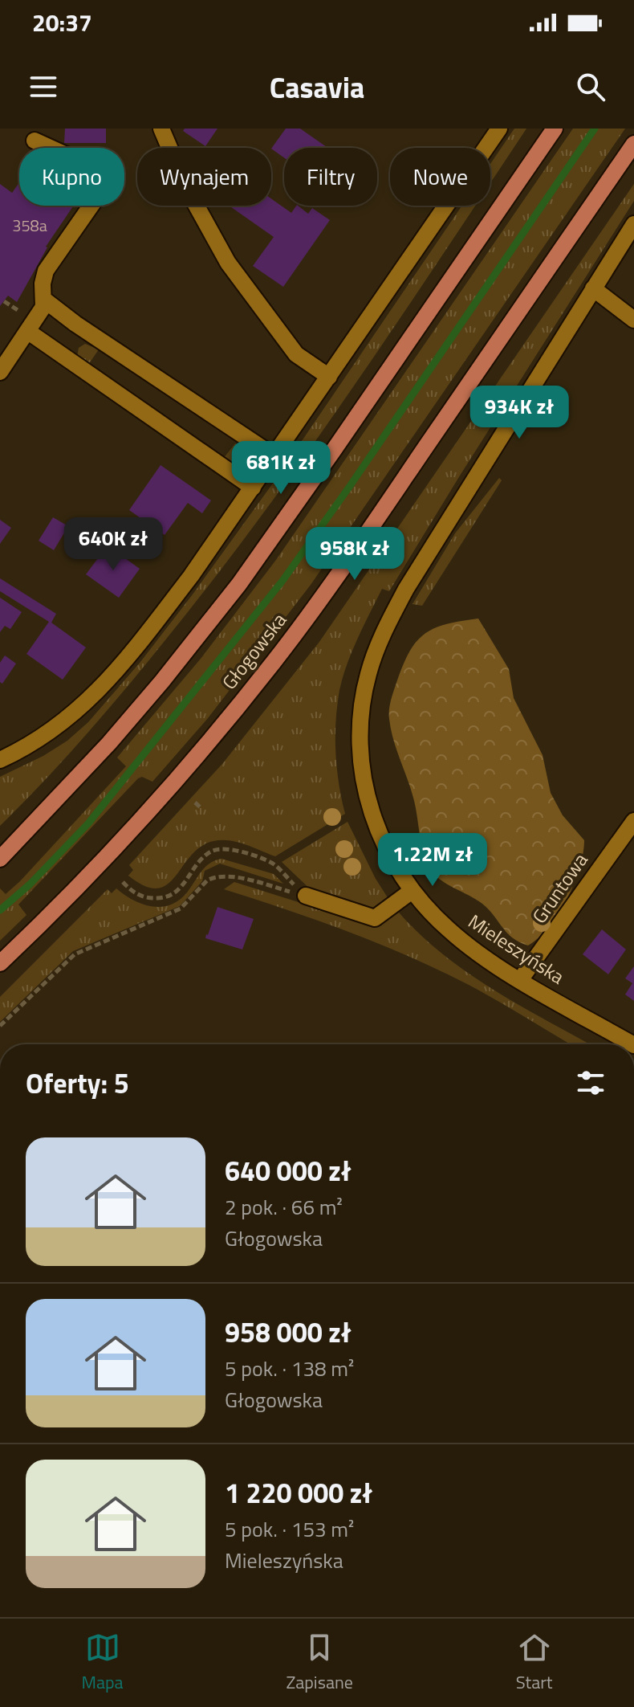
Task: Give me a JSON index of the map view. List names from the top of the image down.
{
  "streets": {
    "main road": ["Głogowska"],
    "street": ["Gruntowa", "Mieleszyńska"]
  },
  "crossings": [
    ["Gruntowa", "Mieleszyńska"]
  ],
  "house_numbers": ["358a"],
  "page": {
    "status": "20:37",
    "header": "Casavia",
    "chip": [
      "Kupno",
      "Wynajem",
      "Filtry",
      "Nowe"
    ],
    "price": [
      "934K zł",
      "681K zł",
      "640K zł",
      "958K zł",
      "1.22M zł"
    ],
    "heading": "Oferty: 5",
    "list": [
      {
        "name": "640 000 zł",
        "note": "2 pok. · 66 m² · Głogowska"
      },
      {
        "name": "958 000 zł",
        "note": "5 pok. · 138 m² · Głogowska"
      },
      {
        "name": "1 220 000 zł",
        "note": "5 pok. · 153 m² · Mieleszyńska"
      }
    ],
    "tabs": ["Mapa", "Zapisane", "Start"]
  }
}
